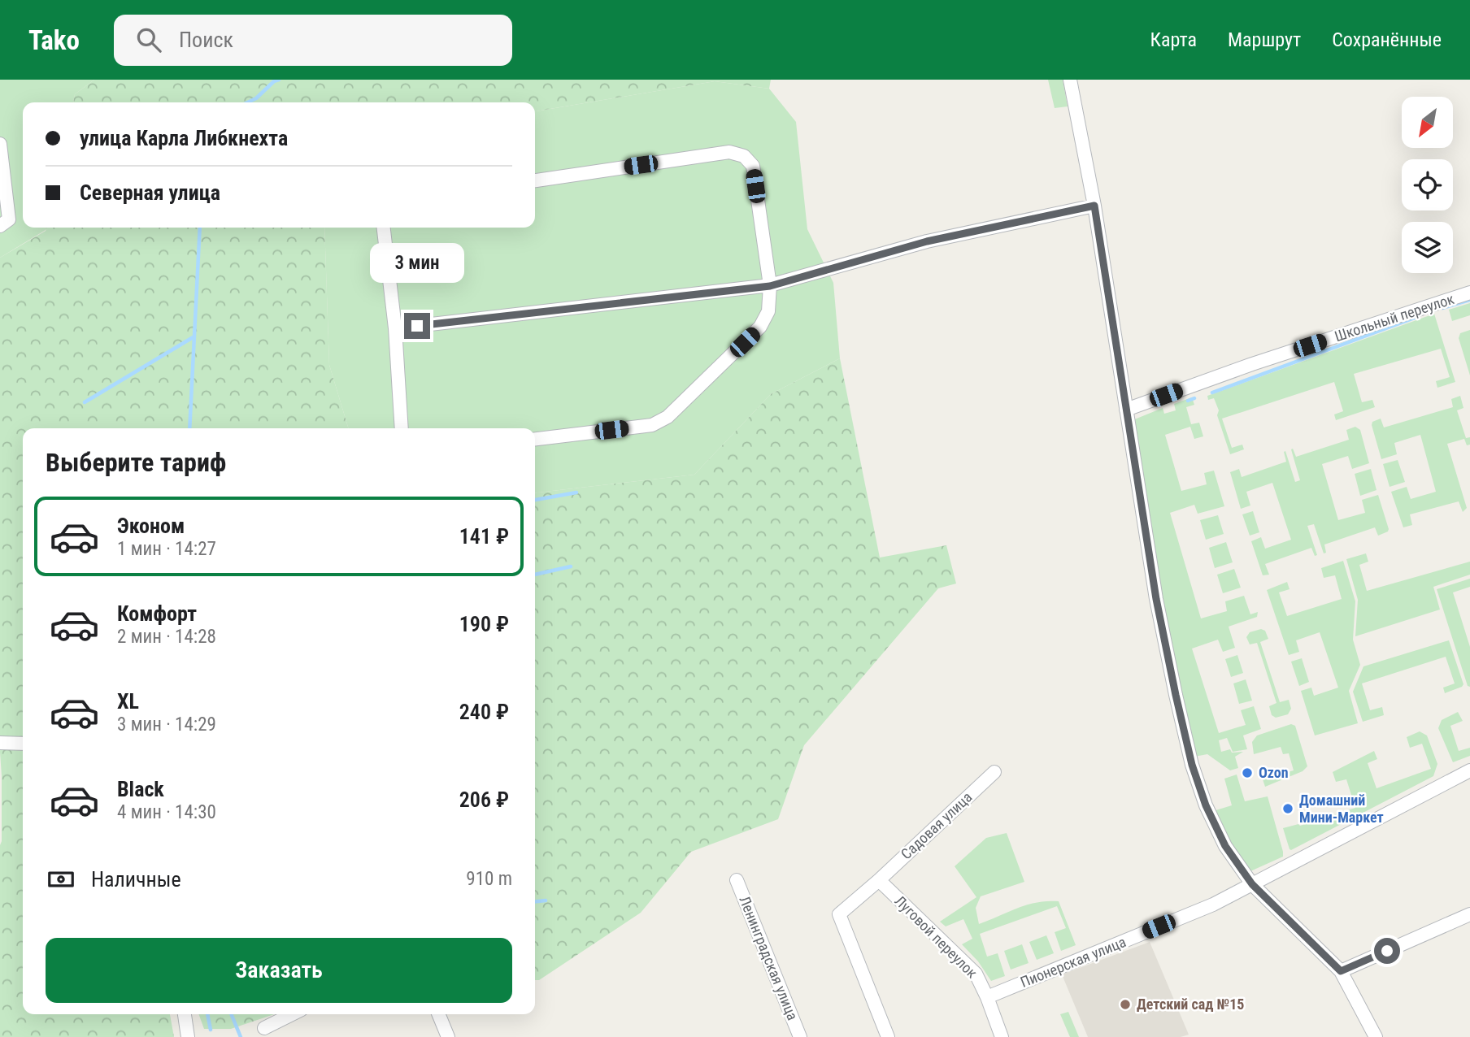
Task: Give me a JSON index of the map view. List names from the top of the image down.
{
  "streets": {
    "street": [
      "Школьный переулок",
      "Садовая улица",
      "Луговой переулок",
      "Ленинградская улица",
      "Пионерская улица"
    ]
  },
  "crossings": [
    ["Садовая улица", "Луговой переулок"],
    ["Луговой переулок", "Пионерская улица"]
  ],
  "places": ["Ozon", "Домашний Мини-Маркет", "Детский сад №15"],
  "north": "bottom left",
  "page": {
    "header": "Tako",
    "search": "Поиск",
    "nav": ["Карта", "Маршрут", "Сохранённые"],
    "banner": ["улица Карла Либкнехта", "Северная улица"],
    "bubble": "3 мин",
    "heading": "Выберите тариф",
    "list": [
      {
        "name": "Эконом",
        "note": "1 мин · 14:27",
        "value": "141 ₽"
      },
      {
        "name": "Комфорт",
        "note": "2 мин · 14:28",
        "value": "190 ₽"
      },
      {
        "name": "XL",
        "note": "3 мин · 14:29",
        "value": "240 ₽"
      },
      {
        "name": "Black",
        "note": "4 мин · 14:30",
        "value": "206 ₽"
      }
    ],
    "pay": ["Наличные", "910 m"],
    "buttons": "Заказать"
  }
}
